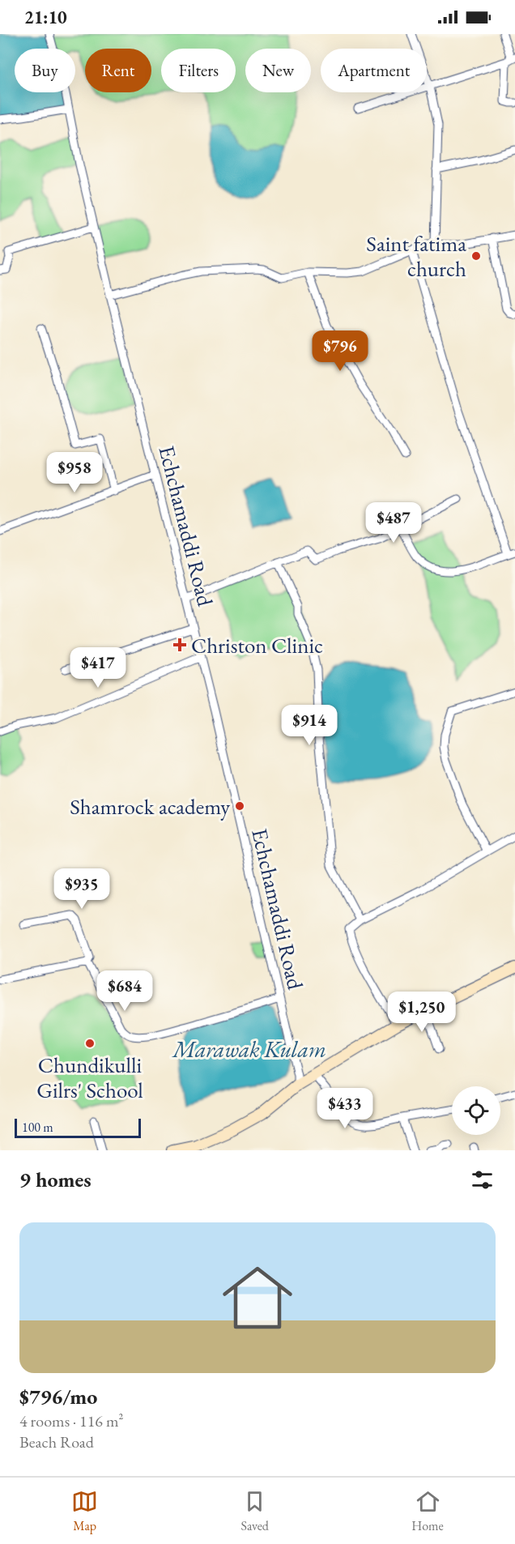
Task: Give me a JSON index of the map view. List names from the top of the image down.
{
  "streets": {
    "street": ["Echchamaddi Road"]
  },
  "water": ["Marawak Kulam"],
  "places": {
    "other": ["Saint fatima church", "Shamrock academy", "Chundikulli Gilrs' School"],
    "health": ["Christon Clinic"]
  },
  "scale_bar": "100 m",
  "page": {
    "status": "21:10",
    "chip": [
      "Buy",
      "Rent",
      "Filters",
      "New",
      "Apartment"
    ],
    "price": [
      "$796",
      "$958",
      "$487",
      "$417",
      "$914",
      "$935",
      "$684",
      "$1,250",
      "$433"
    ],
    "scale": "100 m",
    "heading": "9 homes",
    "list": [
      {
        "name": "$796/mo",
        "note": "4 rooms · 116 m² · Beach Road"
      }
    ],
    "tabs": ["Map", "Saved", "Home"]
  }
}
